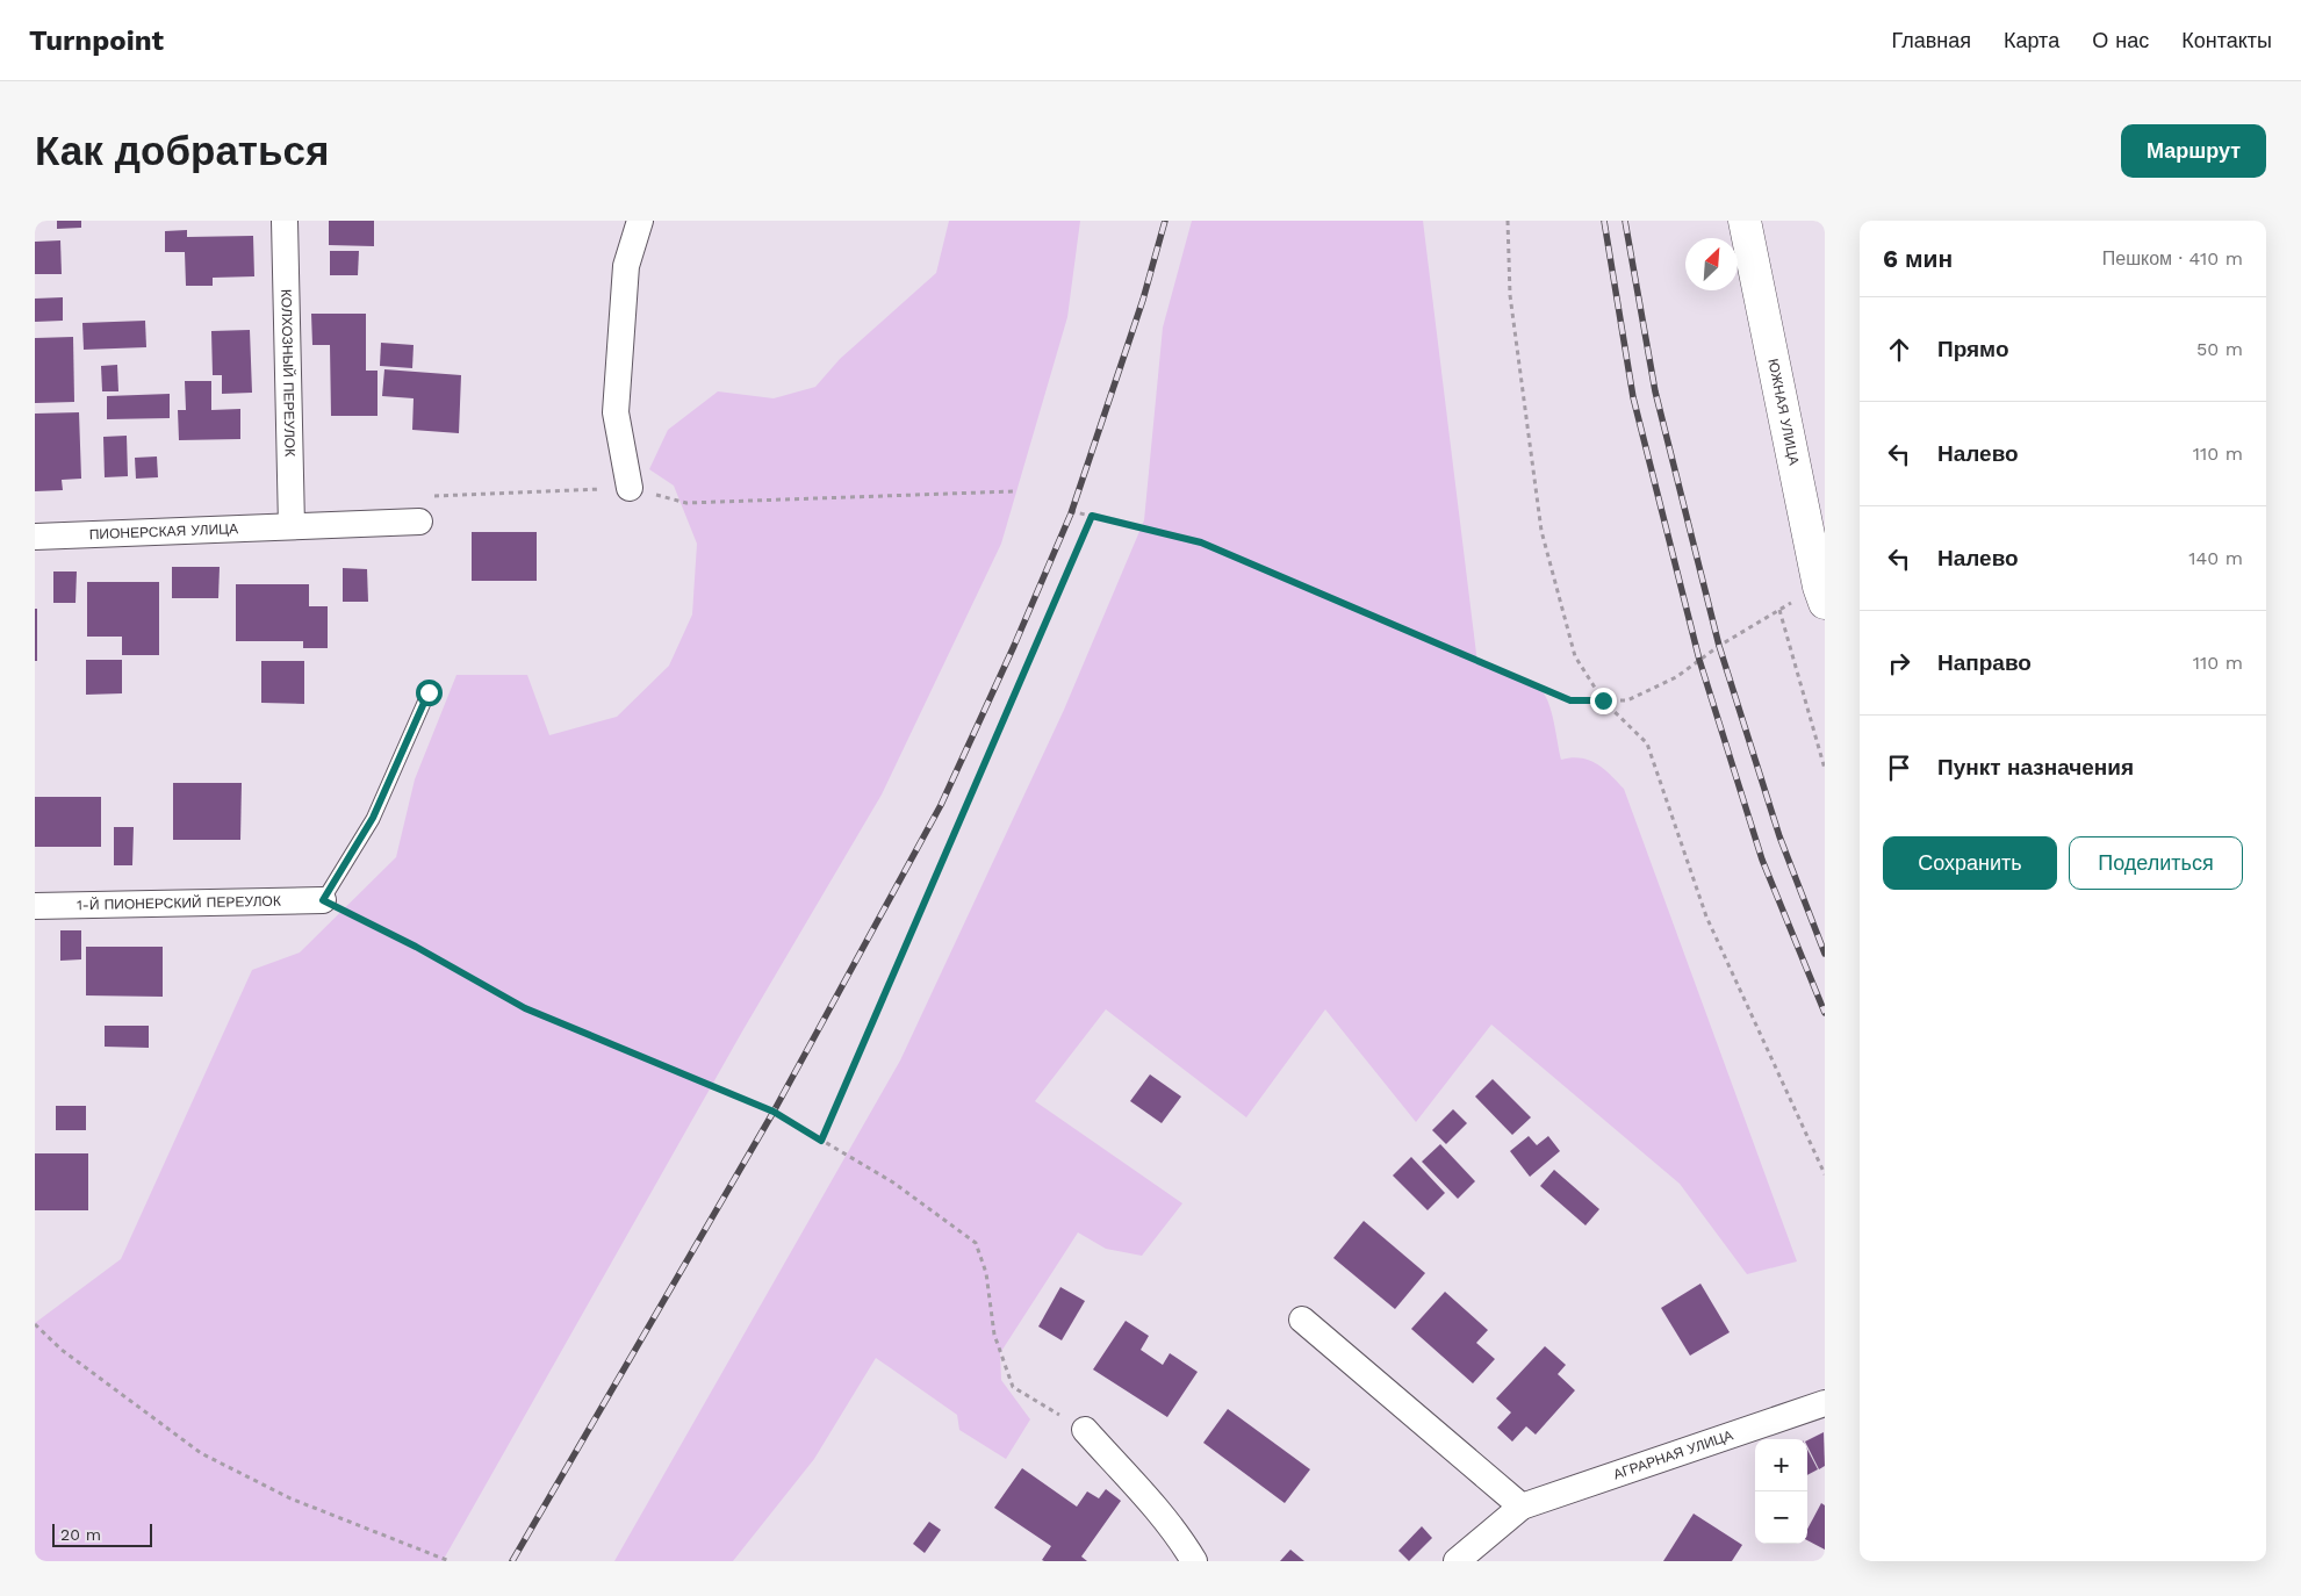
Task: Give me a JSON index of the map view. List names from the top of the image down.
{
  "streets": {
    "street": [
      "КОЛХОЗНЫЙ ПЕРЕУЛОК",
      "ЮЖНАЯ УЛИЦА",
      "ПИОНЕРСКАЯ УЛИЦА",
      "1-Й ПИОНЕРСКИЙ ПЕРЕУЛОК",
      "АГРАРНАЯ УЛИЦА"
    ]
  },
  "crossings": [
    ["КОЛХОЗНЫЙ ПЕРЕУЛОК", "ПИОНЕРСКАЯ УЛИЦА"]
  ],
  "scale_bar": "20 m",
  "north": "top right",
  "page": {
    "header": "Turnpoint",
    "nav": [
      "Главная",
      "Карта",
      "О нас",
      "Контакты"
    ],
    "buttons": [
      "Маршрут",
      ["Сохранить", "Поделиться"]
    ],
    "title": "Как добраться",
    "heading": ["6 мин", "Пешком · 410 m"],
    "list": [
      ["Прямо", "50 m"],
      ["Налево", "110 m"],
      ["Налево", "140 m"],
      ["Направо", "110 m"],
      "Пункт назначения"
    ],
    "map_buttons": ["+", "−"],
    "scale": "20 m"
  }
}
